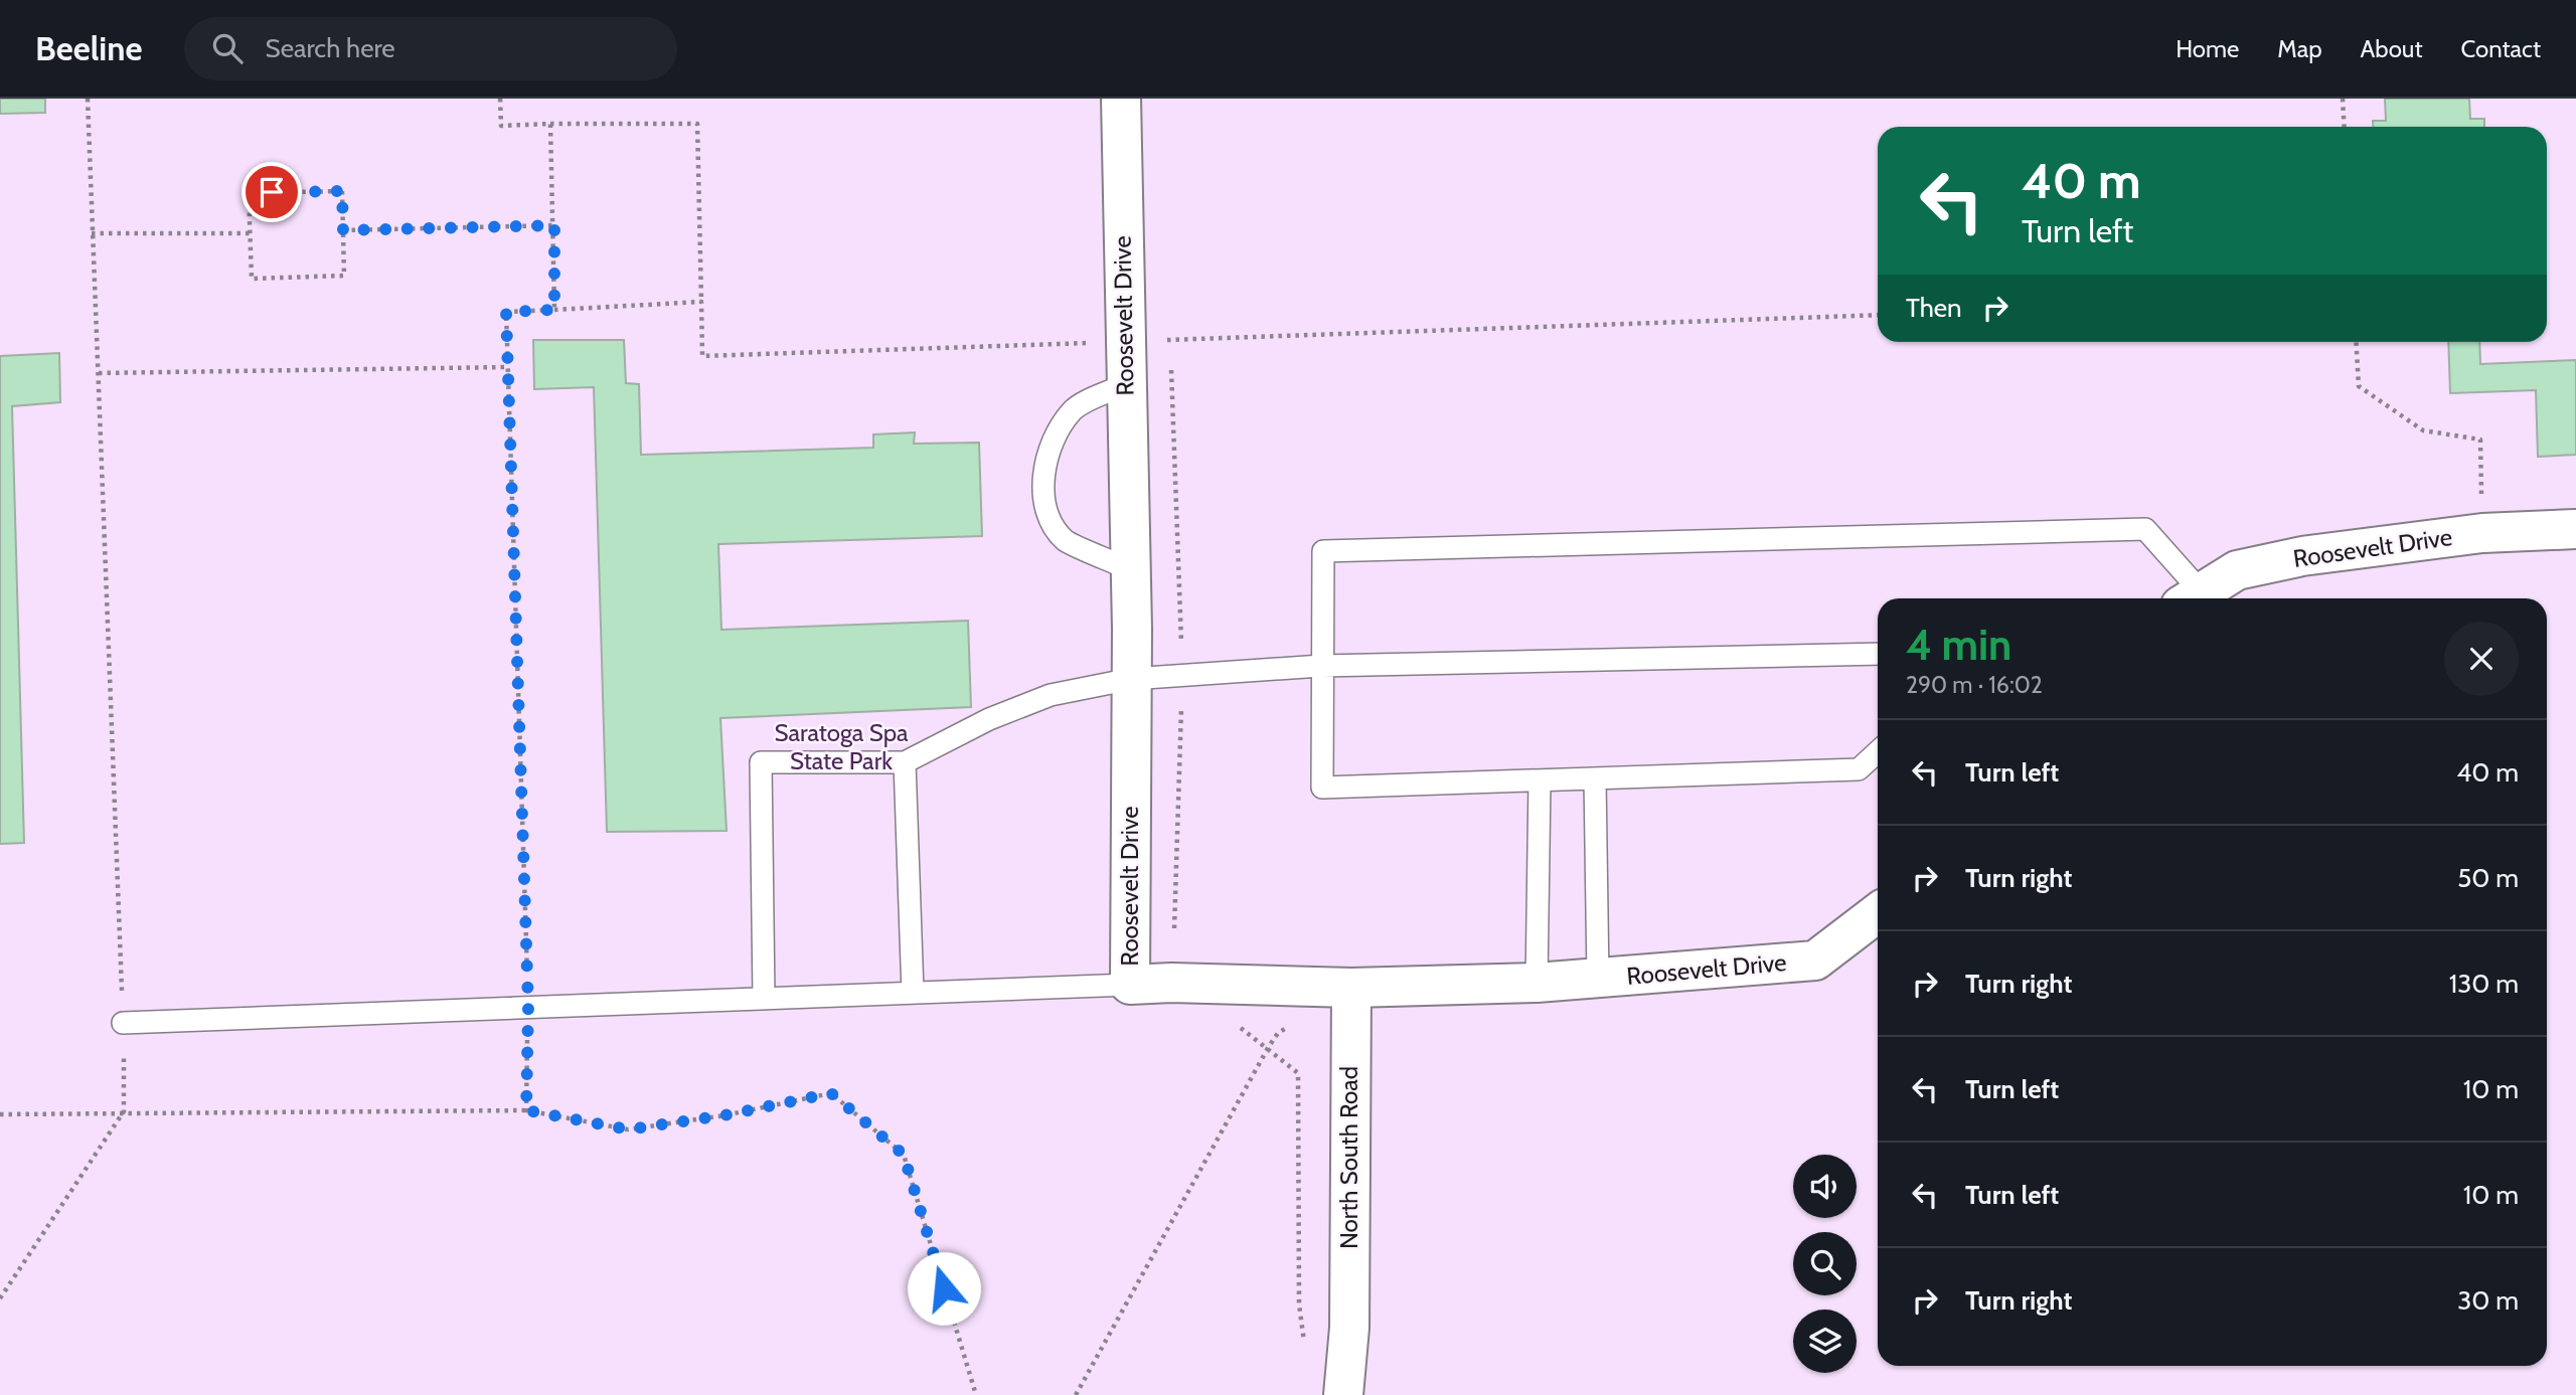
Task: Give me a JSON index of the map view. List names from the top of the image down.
{
  "streets": {
    "street": ["Roosevelt Drive", "North South Road"]
  },
  "crossings": [
    ["Roosevelt Drive", "North South Road"]
  ],
  "parks": ["Saratoga Spa State Park"],
  "page": {
    "header": "Beeline",
    "search": "Search here",
    "nav": [
      "Home",
      "Map",
      "About",
      "Contact"
    ],
    "turn": ["40 m", "Turn left"],
    "then": "Then",
    "heading": ["4 min", "290 m · 16:02"],
    "list": [
      {
        "name": "Turn left",
        "value": "40 m"
      },
      {
        "name": "Turn right",
        "value": "50 m"
      },
      {
        "name": "Turn right",
        "value": "130 m"
      },
      {
        "name": "Turn left",
        "value": "10 m"
      },
      {
        "name": "Turn left",
        "value": "10 m"
      },
      {
        "name": "Turn right",
        "value": "30 m"
      }
    ]
  }
}
